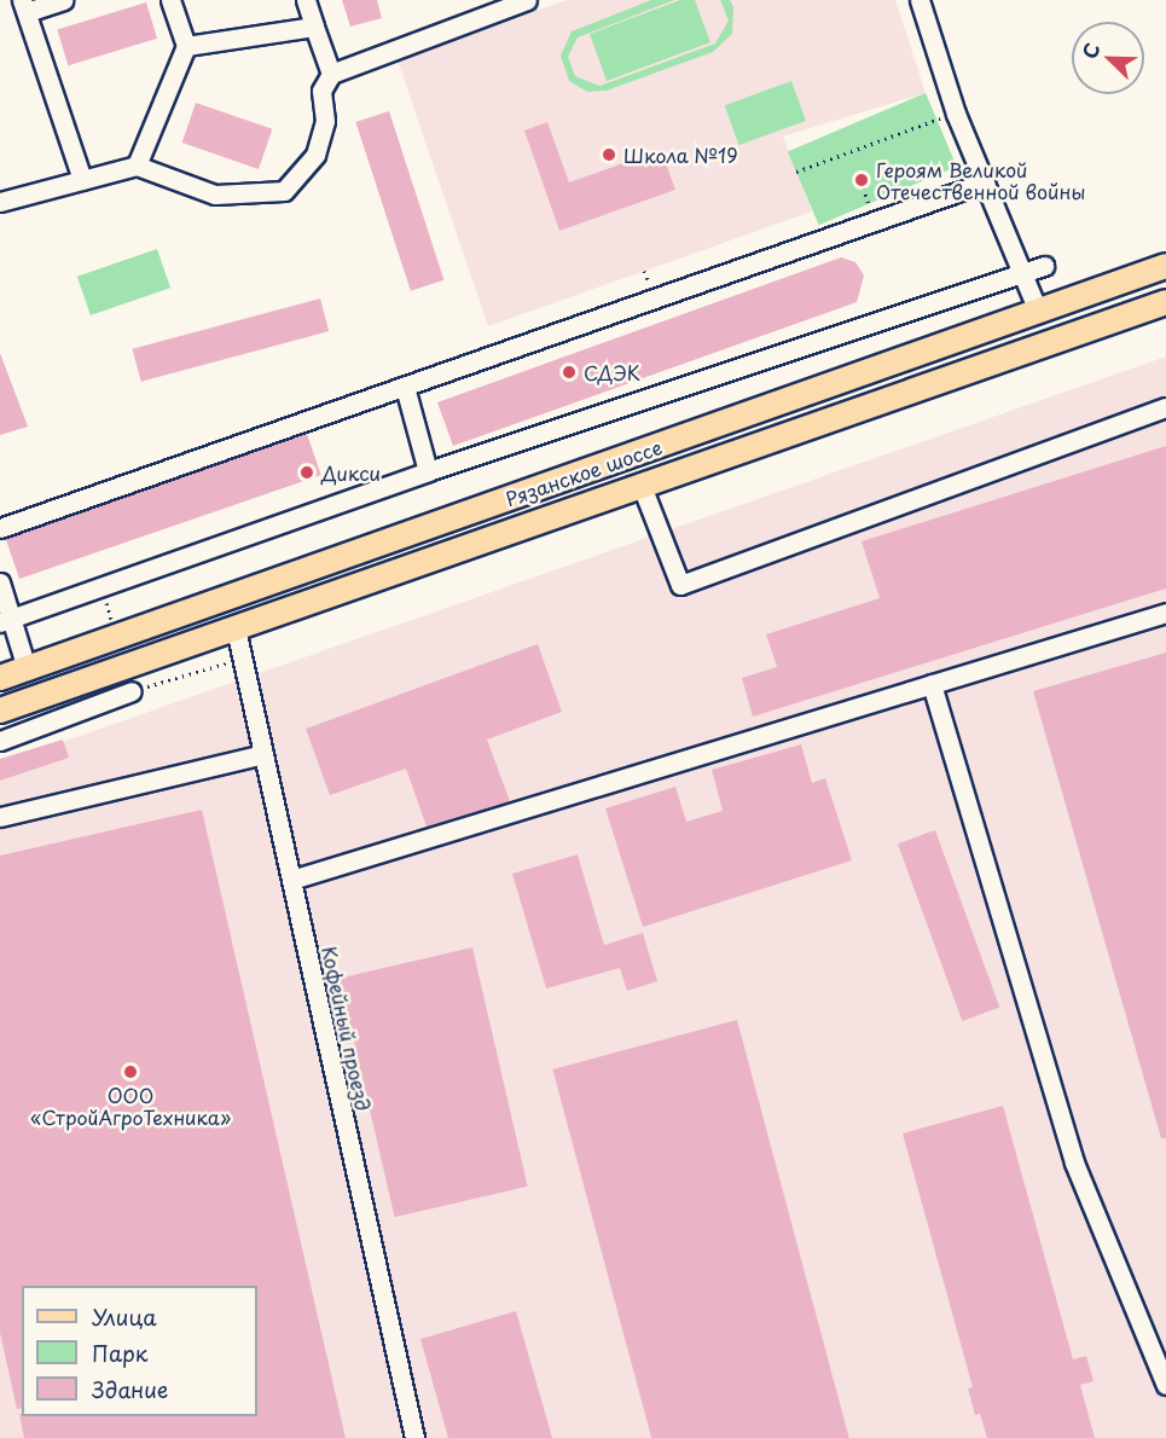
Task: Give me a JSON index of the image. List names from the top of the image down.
{
  "streets": {
    "main road": ["Рязанское шоссе"],
    "lane": ["Кофейный проезд"]
  },
  "crossings": [
    ["Рязанское шоссе", "Кофейный проезд"]
  ],
  "places": [
    "Школа №19",
    "Героям Великой Отечественной войны",
    "СДЭК",
    "Дикси",
    "ООО «СтройАгроТехника»"
  ],
  "legend": ["Улица", "Парк", "Здание"],
  "north": "top left"
}
